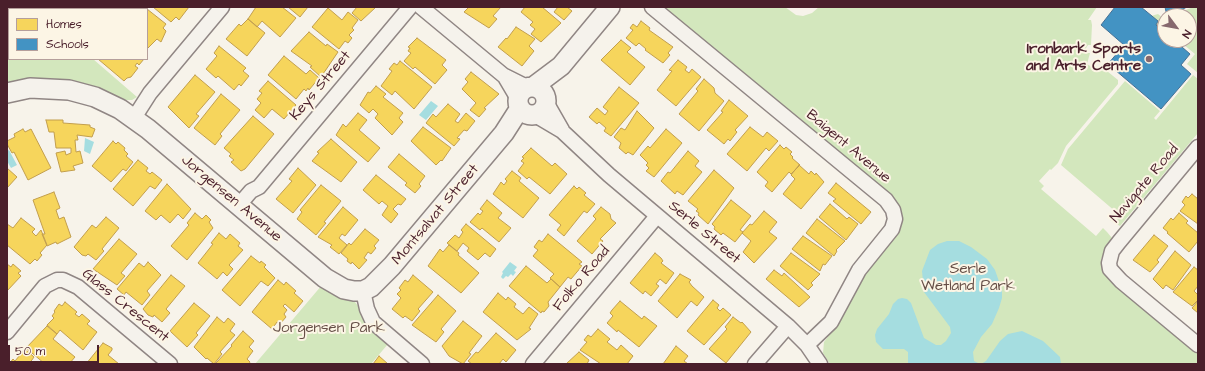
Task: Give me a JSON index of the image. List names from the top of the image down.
{
  "streets": {
    "street": [
      "Keys Street",
      "Baigent Avenue",
      "Navigate Road",
      "Jorgensen Avenue",
      "Montsalvat Street",
      "Serle Street",
      "Folko Road",
      "Glass Crescent"
    ]
  },
  "crossings": [
    ["Keys Street", "Jorgensen Avenue"],
    ["Baigent Avenue", "Serle Street"],
    ["Jorgensen Avenue", "Montsalvat Street"],
    ["Montsalvat Street", "Serle Street"],
    ["Serle Street", "Folko Road"]
  ],
  "parks": ["Serle Wetland Park", "Jorgensen Park"],
  "places": ["Ironbark Sports and Arts Centre"],
  "legend": ["Homes", "Schools"],
  "scale_bar": "50 m",
  "north": "bottom right"
}
